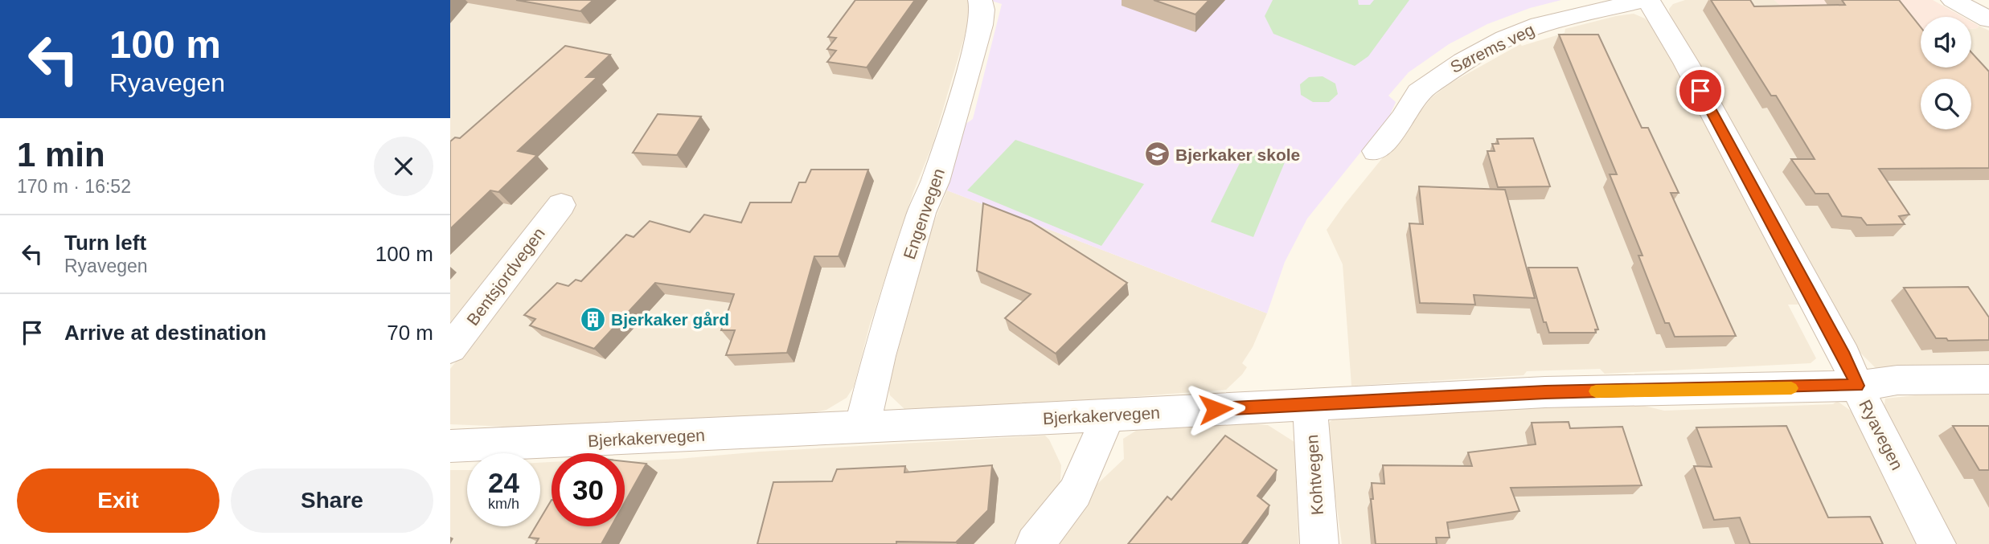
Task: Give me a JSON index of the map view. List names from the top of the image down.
{
  "streets": {
    "street": [
      "Sørems veg",
      "Engenvegen",
      "Bentsjordvegen",
      "Bjerkakervegen",
      "Ryavegen",
      "Kohtvegen"
    ]
  },
  "crossings": [
    ["Engenvegen", "Bjerkakervegen"],
    ["Bjerkakervegen", "Ryavegen"],
    ["Bjerkakervegen", "Kohtvegen"]
  ],
  "places": {
    "school or university": ["Bjerkaker skole"],
    "building": ["Bjerkaker gård"]
  },
  "page": {
    "turn": ["100 m", "Ryavegen"],
    "heading": ["1 min", "170 m · 16:52"],
    "list": [
      {
        "name": "Turn left",
        "note": "Ryavegen",
        "value": "100 m"
      },
      {
        "name": "Arrive at destination",
        "value": "70 m"
      }
    ],
    "speed": "24 km/h",
    "limit": "30",
    "buttons": ["Exit", "Share"]
  }
}
